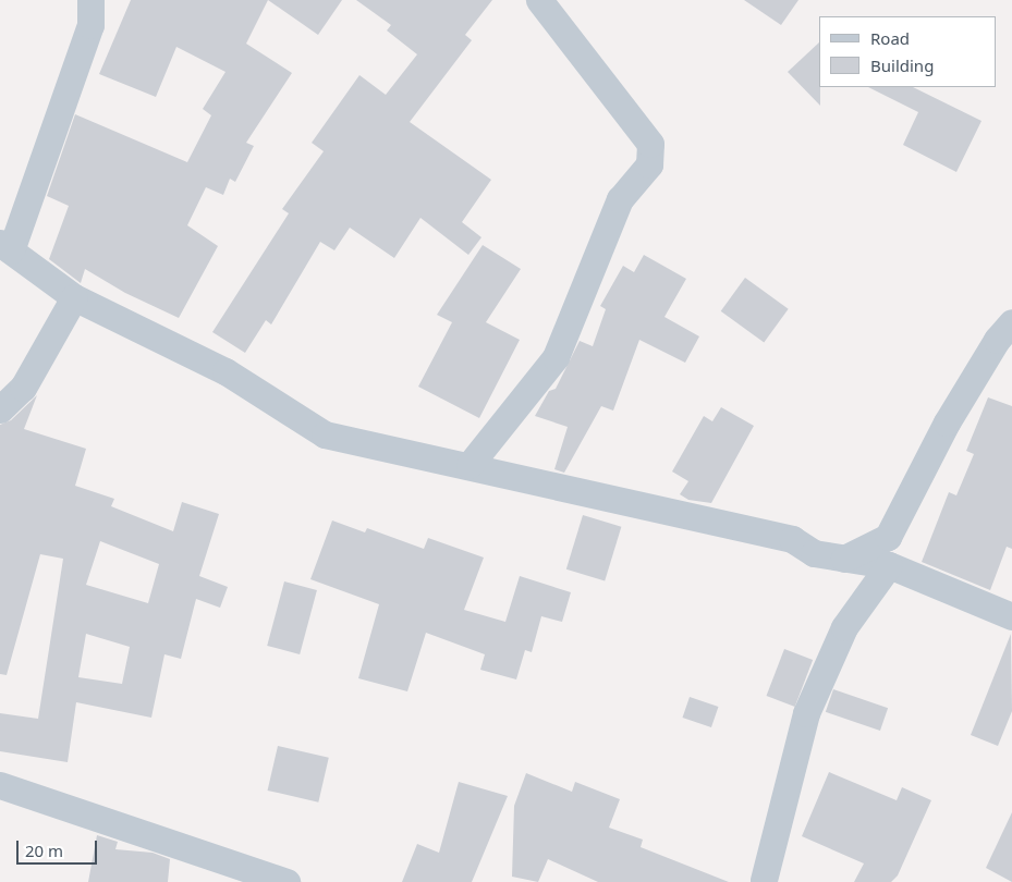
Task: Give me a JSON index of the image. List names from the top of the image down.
{
  "legend": ["Road", "Building"],
  "scale_bar": "20 m"
}
